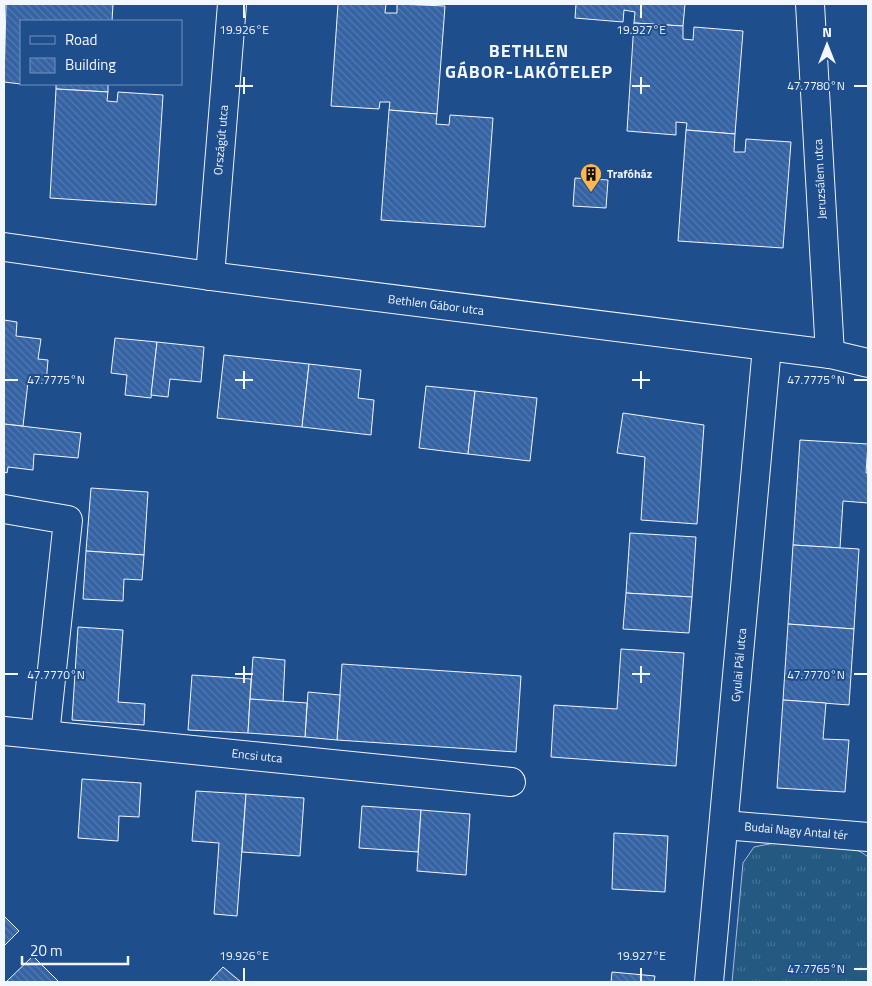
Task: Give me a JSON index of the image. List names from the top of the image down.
{
  "streets": {
    "street": [
      "Országút utca",
      "Jeruzsálem utca",
      "Bethlen Gábor utca",
      "Gyulai Pál utca",
      "Encsi utca",
      "Budai Nagy Antal tér"
    ]
  },
  "crossings": [
    ["Országút utca", "Bethlen Gábor utca"],
    ["Jeruzsálem utca", "Bethlen Gábor utca"],
    ["Bethlen Gábor utca", "Gyulai Pál utca"],
    ["Gyulai Pál utca", "Budai Nagy Antal tér"]
  ],
  "districts": ["BETHLEN GÁBOR-LAKÓTELEP"],
  "places": {
    "building": ["Trafóház"]
  },
  "legend": ["Road", "Building"],
  "scale_bar": "20 m",
  "north": "top",
  "coordinates": [
    "19.926°E",
    "19.927°E",
    "47.7780°N",
    "47.7775°N",
    "47.7770°N",
    "47.7765°N"
  ]
}
